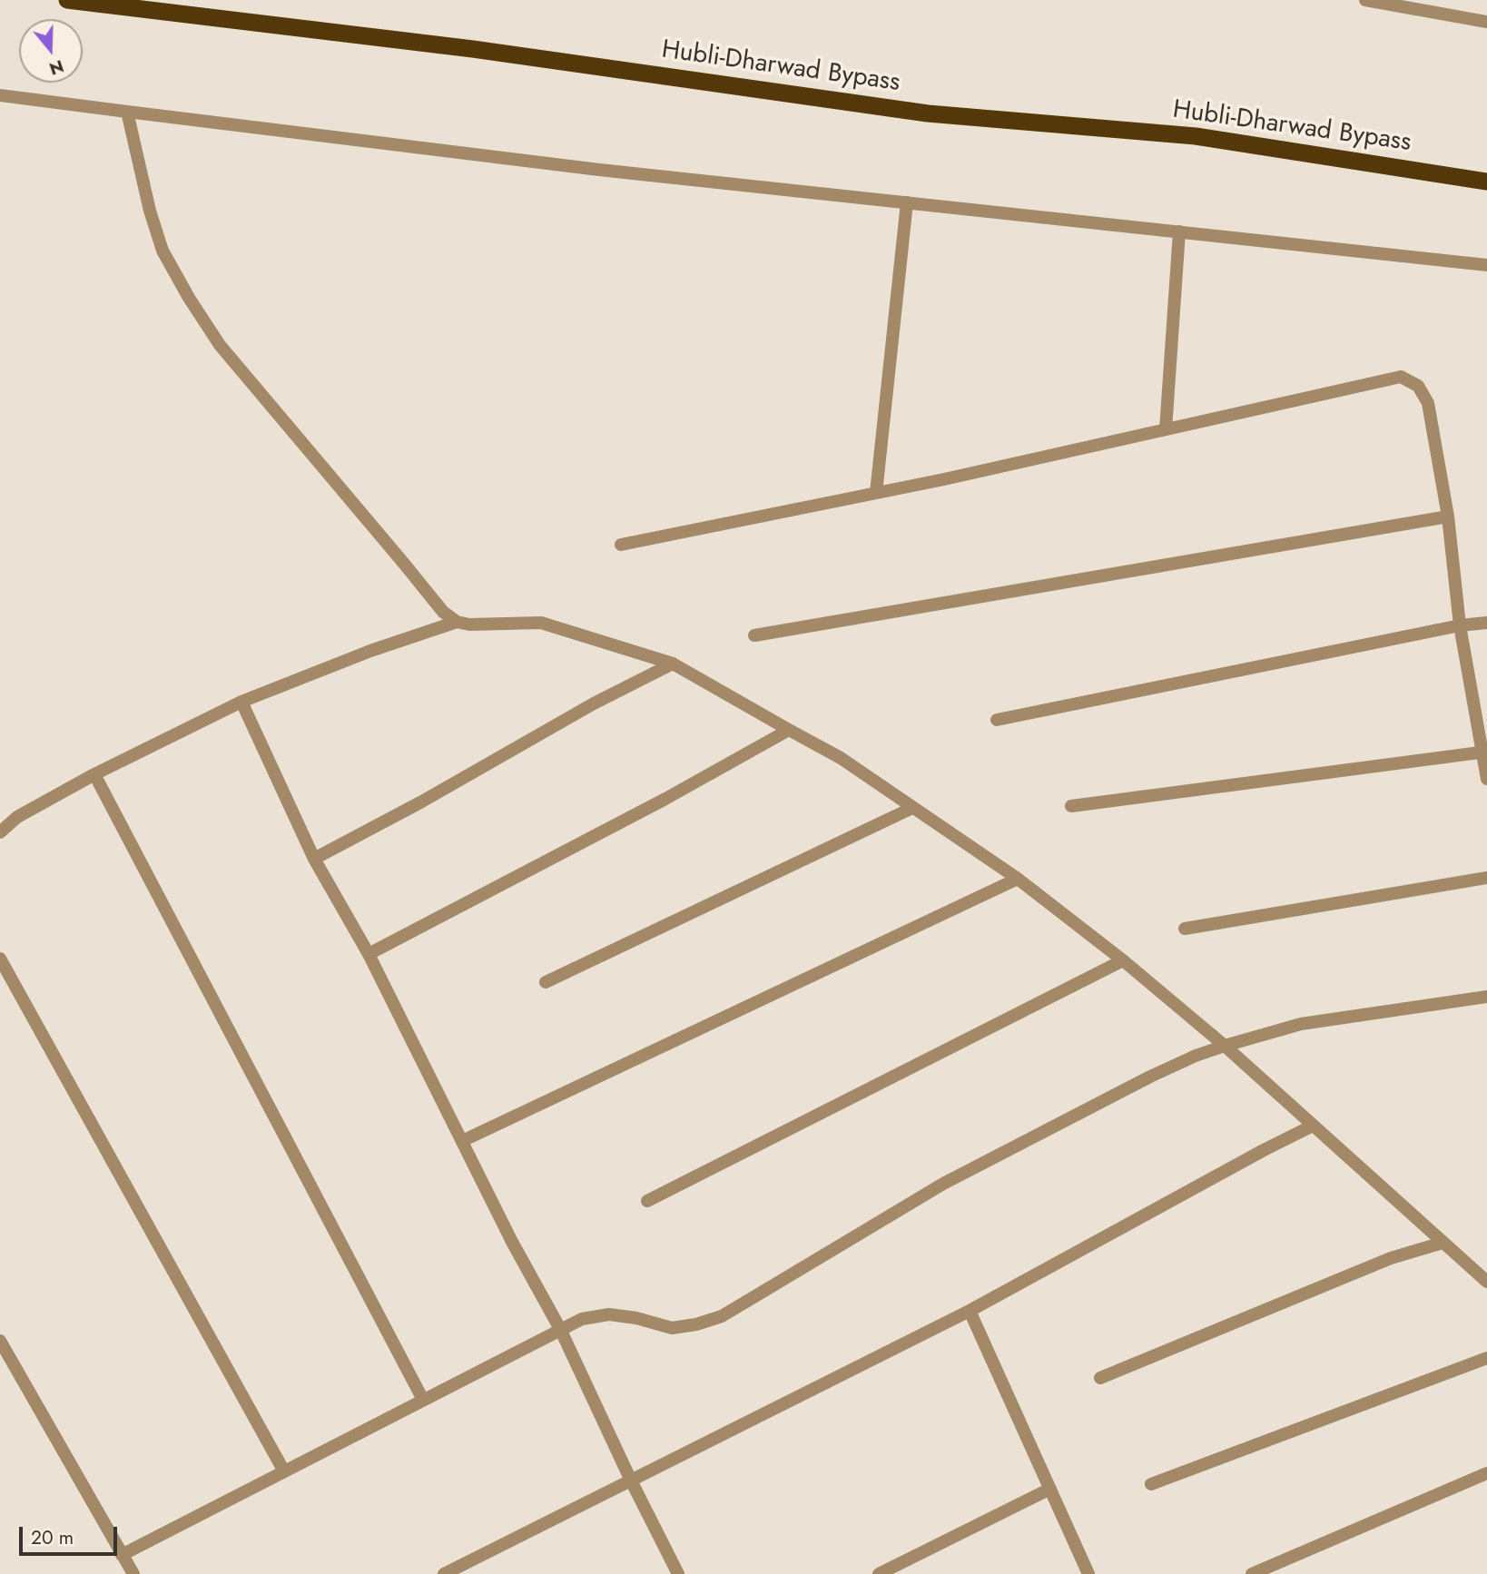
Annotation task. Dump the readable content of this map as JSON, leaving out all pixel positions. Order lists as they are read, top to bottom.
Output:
{
  "streets": {
    "highway": ["Hubli-Dharwad Bypass"]
  },
  "scale_bar": "20 m",
  "north": "bottom"
}
